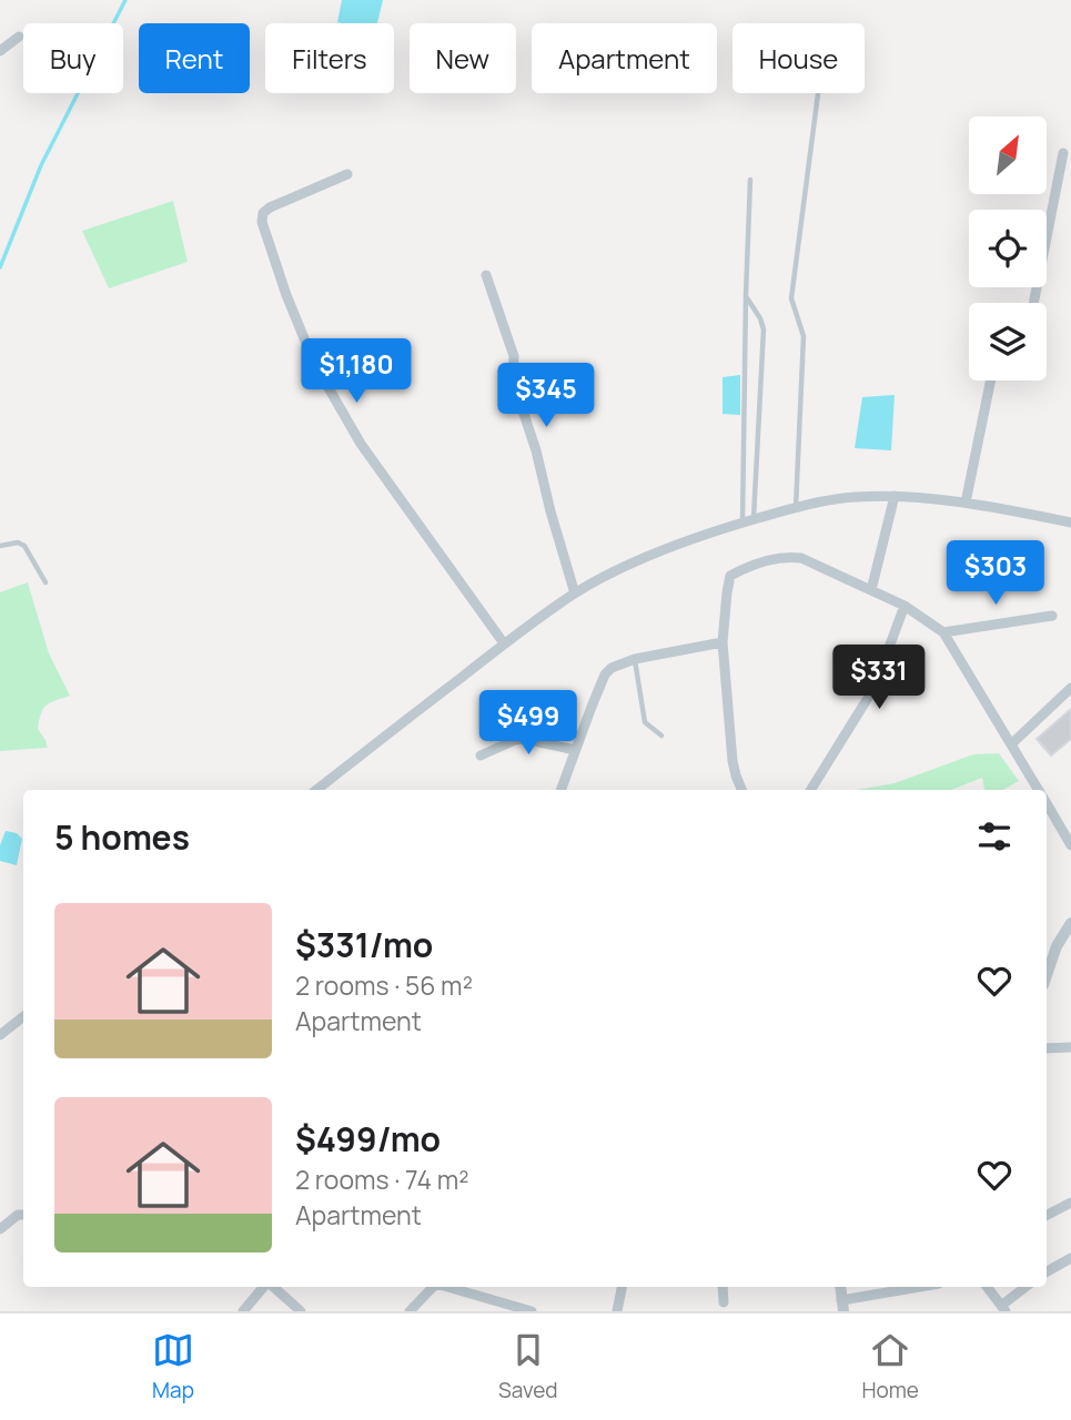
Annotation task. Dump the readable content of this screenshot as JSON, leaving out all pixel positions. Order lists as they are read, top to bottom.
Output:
{
  "north": "top right",
  "page": {
    "chip": [
      "Buy",
      "Rent",
      "Filters",
      "New",
      "Apartment",
      "House"
    ],
    "price": [
      "$1,180",
      "$345",
      "$303",
      "$331",
      "$499"
    ],
    "heading": "5 homes",
    "list": [
      {
        "name": "$331/mo",
        "note": "2 rooms · 56 m² · Apartment"
      },
      {
        "name": "$499/mo",
        "note": "2 rooms · 74 m² · Apartment"
      }
    ],
    "tabs": ["Map", "Saved", "Home"]
  }
}
